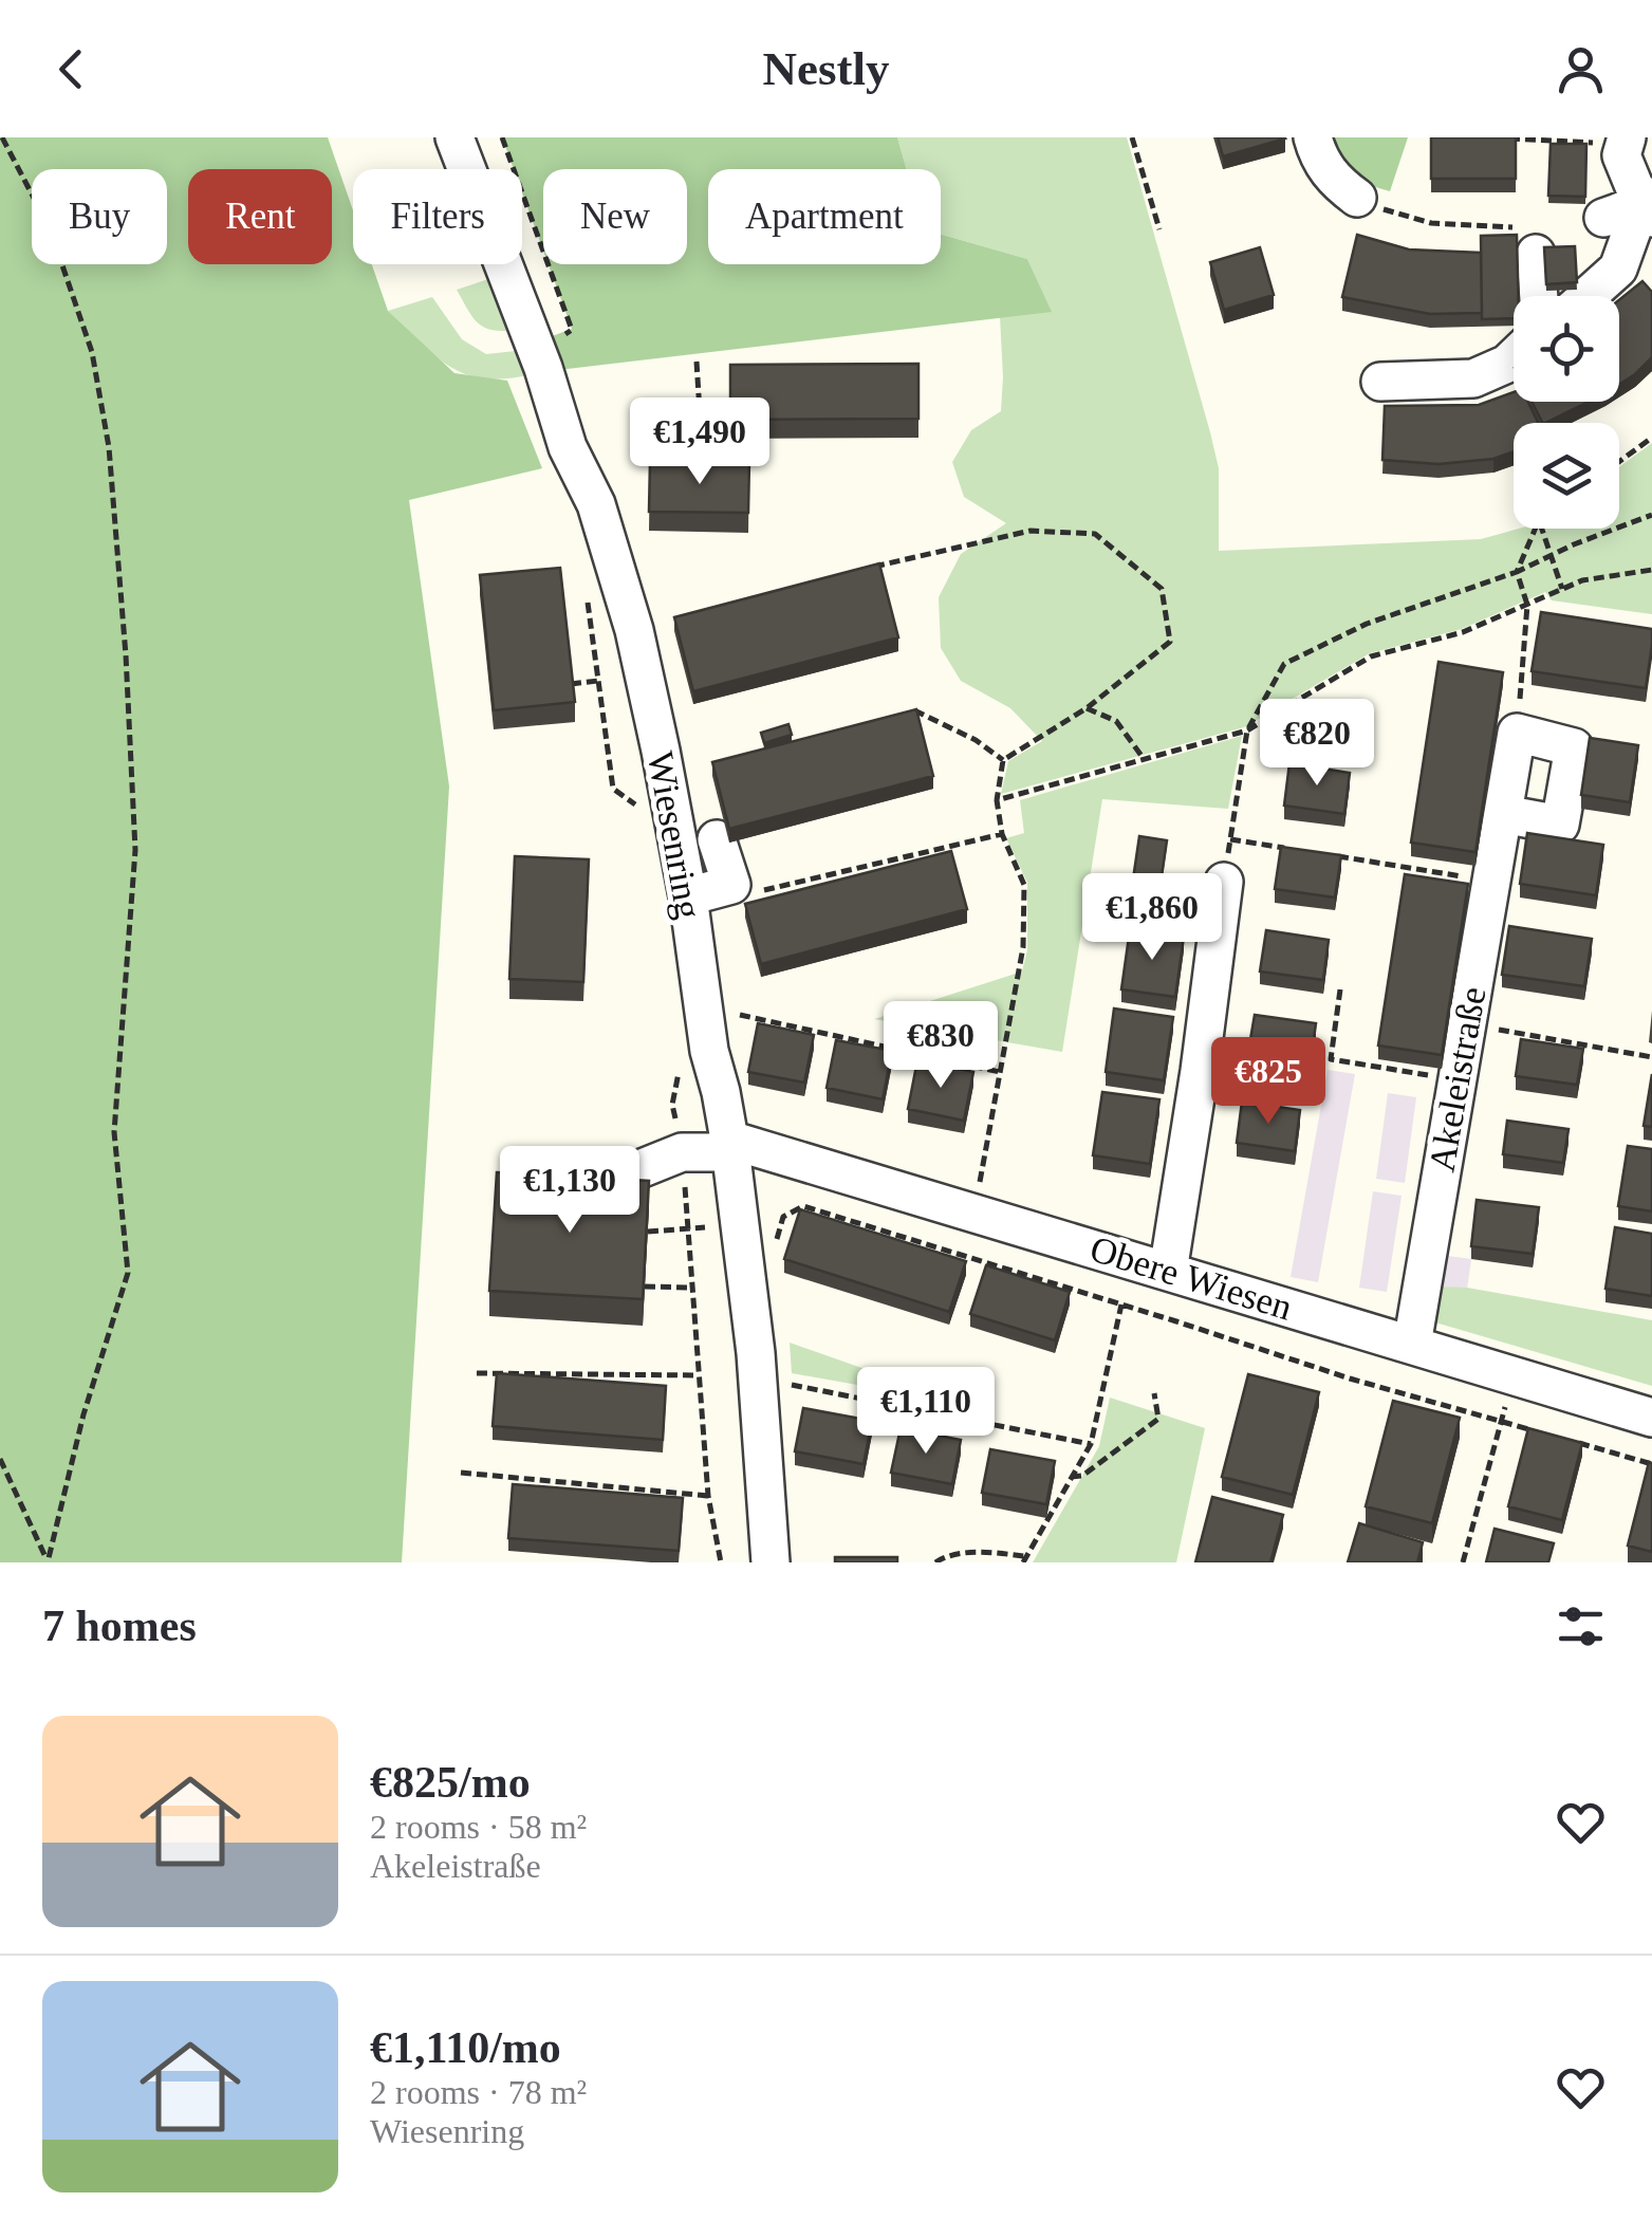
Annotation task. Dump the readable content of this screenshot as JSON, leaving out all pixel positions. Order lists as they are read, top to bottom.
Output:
{
  "streets": {
    "street": ["Wiesenring", "Akeleistraße", "Obere Wiesen"]
  },
  "crossings": [
    ["Wiesenring", "Obere Wiesen"],
    ["Akeleistraße", "Obere Wiesen"]
  ],
  "page": {
    "header": "Nestly",
    "chip": [
      "Buy",
      "Rent",
      "Filters",
      "New",
      "Apartment"
    ],
    "price": [
      "€1,490",
      "€820",
      "€1,860",
      "€830",
      "€825",
      "€1,130",
      "€1,110"
    ],
    "heading": "7 homes",
    "list": [
      {
        "name": "€825/mo",
        "note": "2 rooms · 58 m² · Akeleistraße"
      },
      {
        "name": "€1,110/mo",
        "note": "2 rooms · 78 m² · Wiesenring"
      }
    ]
  }
}
